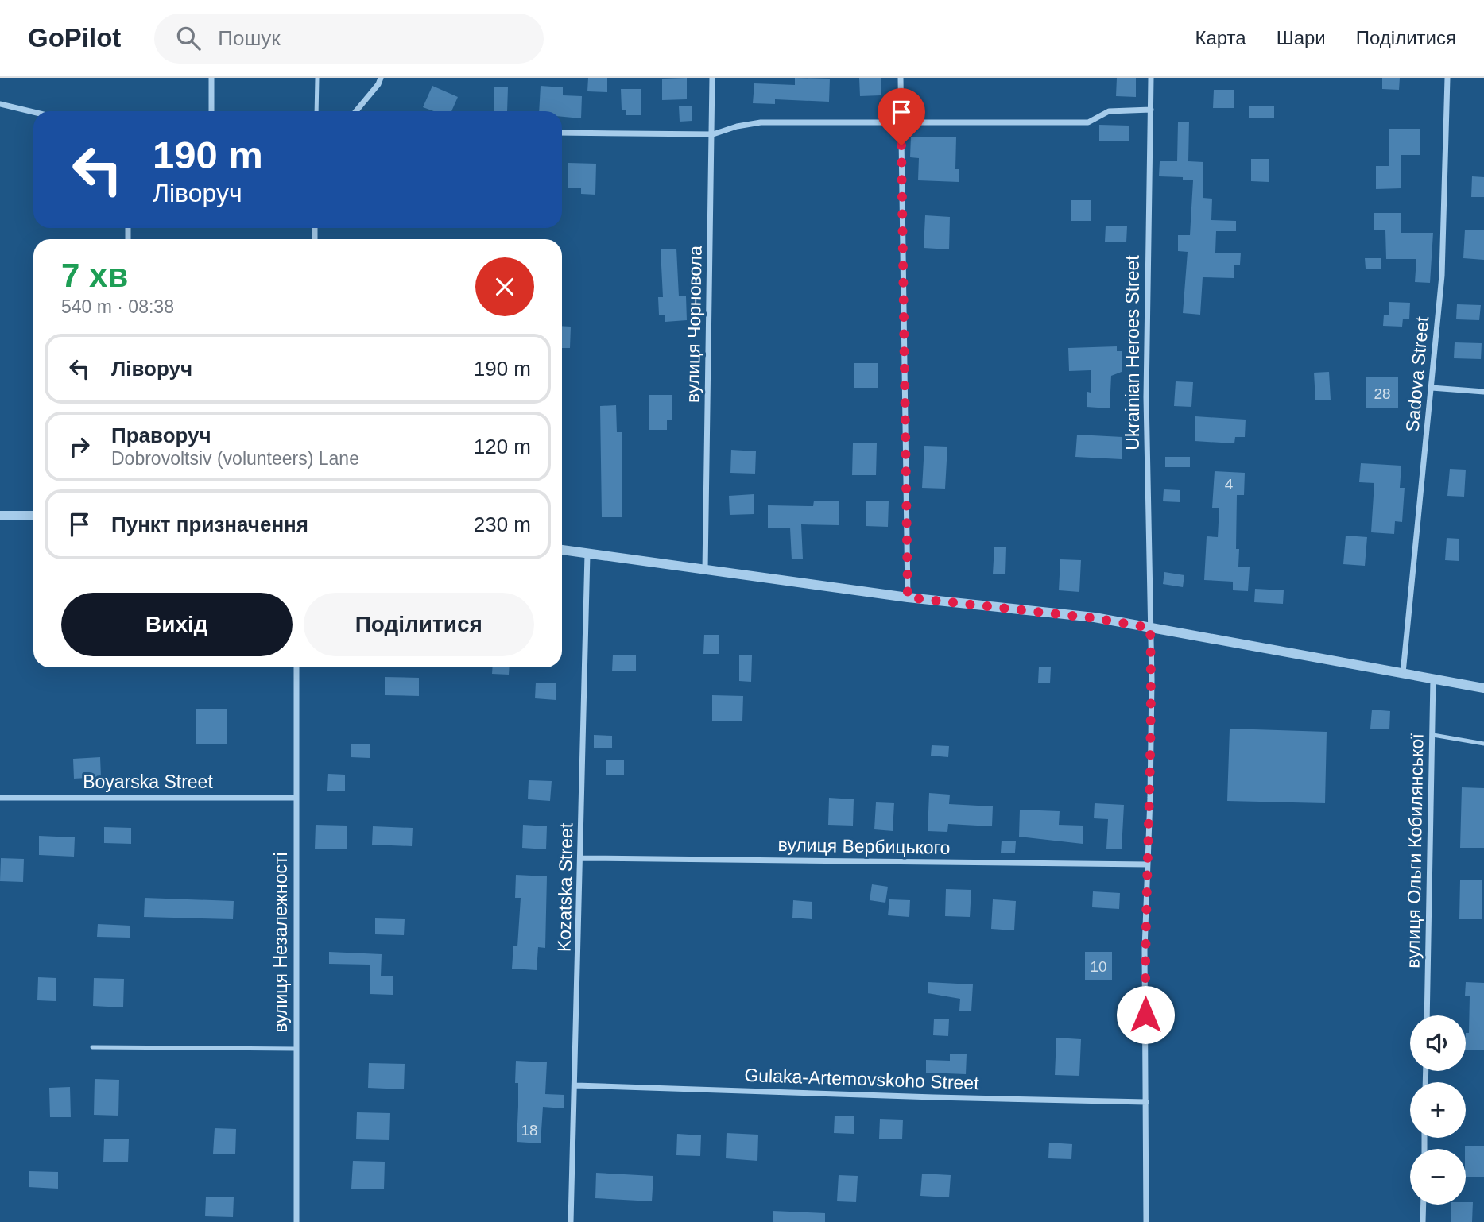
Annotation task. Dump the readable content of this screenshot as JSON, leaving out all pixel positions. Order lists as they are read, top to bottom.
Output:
{
  "streets": {
    "street": [
      "вулиця Чорновола",
      "Ukrainian Heroes Street",
      "Sadova Street",
      "Boyarska Street",
      "вулиця Вербицького",
      "вулиця Ольги Кобилянської",
      "Kozatska Street",
      "вулиця Незалежності",
      "Gulaka-Artemovskoho Street"
    ]
  },
  "crossings": [
    ["Ukrainian Heroes Street", "вулиця Вербицького"],
    ["Ukrainian Heroes Street", "Gulaka-Artemovskoho Street"],
    ["Boyarska Street", "вулиця Незалежності"],
    ["вулиця Вербицького", "Kozatska Street"],
    ["Kozatska Street", "Gulaka-Artemovskoho Street"]
  ],
  "house_numbers": [
    "28",
    "4",
    "10",
    "18"
  ],
  "page": {
    "header": "GoPilot",
    "search": "Пошук",
    "nav": ["Карта", "Шари", "Поділитися"],
    "turn": ["190 m", "Ліворуч"],
    "heading": ["7 хв", "540 m · 08:38"],
    "list": [
      {
        "name": "Ліворуч",
        "value": "190 m"
      },
      {
        "name": "Праворуч",
        "note": "Dobrovoltsiv (volunteers) Lane",
        "value": "120 m"
      },
      {
        "name": "Пункт призначення",
        "value": "230 m"
      }
    ],
    "buttons": ["Вихід", "Поділитися"],
    "map_buttons": ["+", "−"]
  }
}
